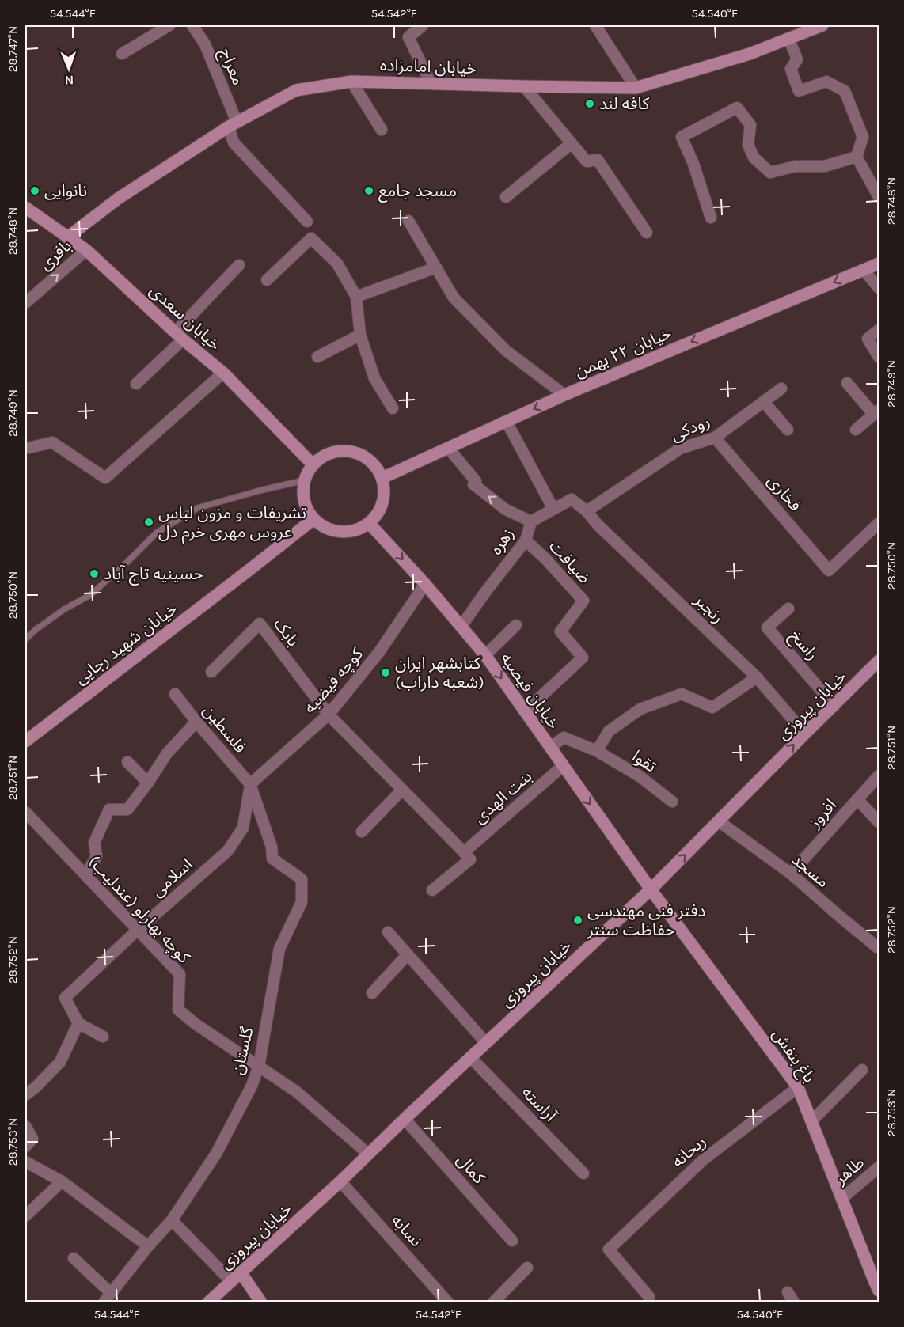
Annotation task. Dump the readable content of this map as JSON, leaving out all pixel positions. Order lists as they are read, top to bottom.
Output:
{
  "streets": {
    "main road": [
      "خیابان امامزاده",
      "خیابان سعدی",
      "خیابان ۲۲ بهمن",
      "خیابان شهید رجایی",
      "خیابان فیضیه",
      "خیابان پیروزی",
      "باغ بنفش"
    ],
    "street": [
      "معراج",
      "باقری",
      "رودکی",
      "فخاری",
      "زهره",
      "ضیافت",
      "رنجبر",
      "بابک",
      "راسخ",
      "کوچه فیضیه",
      "فلسطین",
      "تقوا",
      "بنت الهدی",
      "افروز",
      "مسجد",
      "اسلامی",
      "کوچه بهارلو (عندلیب)",
      "گلستان",
      "آراسته",
      "ریحانه",
      "کمال",
      "طاهر",
      "نسابه"
    ]
  },
  "crossings": [
    ["معراج", "خیابان امامزاده"],
    ["خیابان امامزاده", "خیابان سعدی"],
    ["باقری", "خیابان سعدی"],
    ["خیابان سعدی", "خیابان ۲۲ بهمن"],
    ["خیابان سعدی", "خیابان شهید رجایی"],
    ["خیابان سعدی", "خیابان فیضیه"],
    ["خیابان ۲۲ بهمن", "زهره"],
    ["خیابان ۲۲ بهمن", "خیابان شهید رجایی"],
    ["خیابان ۲۲ بهمن", "خیابان فیضیه"],
    ["رودکی", "فخاری"],
    ["رودکی", "رنجبر"],
    ["زهره", "ضیافت"],
    ["زهره", "خیابان فیضیه"],
    ["ضیافت", "خیابان فیضیه"],
    ["رنجبر", "خیابان پیروزی"],
    ["بابک", "کوچه فیضیه"],
    ["خیابان شهید رجایی", "خیابان فیضیه"],
    ["راسخ", "خیابان پیروزی"],
    ["کوچه فیضیه", "خیابان فیضیه"],
    ["کوچه فیضیه", "فلسطین"],
    ["کوچه فیضیه", "اسلامی"],
    ["کوچه فیضیه", "گلستان"],
    ["خیابان فیضیه", "خیابان پیروزی"],
    ["خیابان فیضیه", "تقوا"],
    ["خیابان فیضیه", "بنت الهدی"],
    ["خیابان فیضیه", "باغ بنفش"],
    ["خیابان پیروزی", "مسجد"],
    ["خیابان پیروزی", "کوچه بهارلو (عندلیب)"],
    ["خیابان پیروزی", "باغ بنفش"],
    ["خیابان پیروزی", "آراسته"],
    ["خیابان پیروزی", "کمال"],
    ["خیابان پیروزی", "نسابه"],
    ["فلسطین", "اسلامی"],
    ["فلسطین", "گلستان"],
    ["افروز", "مسجد"],
    ["اسلامی", "کوچه بهارلو (عندلیب)"],
    ["اسلامی", "گلستان"],
    ["کوچه بهارلو (عندلیب)", "گلستان"],
    ["باغ بنفش", "ریحانه"],
    ["باغ بنفش", "طاهر"]
  ],
  "one_way": ["باقری", "خیابان ۲۲ بهمن", "خیابان فیضیه"],
  "places": [
    "كافه لند",
    "نانوایی",
    "مسجد جامع",
    "تشریفات و مزون لباس عروس مهری خرم دل",
    "حسینیه تاج آباد",
    "کتابشهر ایران (شعبه داراب)",
    "دفتر فنی مهندسی حفاظت سنتر"
  ],
  "north": "bottom",
  "coordinates": [
    "54.544°E",
    "54.542°E",
    "54.540°E",
    "28.747°N",
    "28.748°N",
    "28.749°N",
    "28.750°N",
    "28.751°N",
    "28.752°N",
    "28.753°N"
  ]
}
